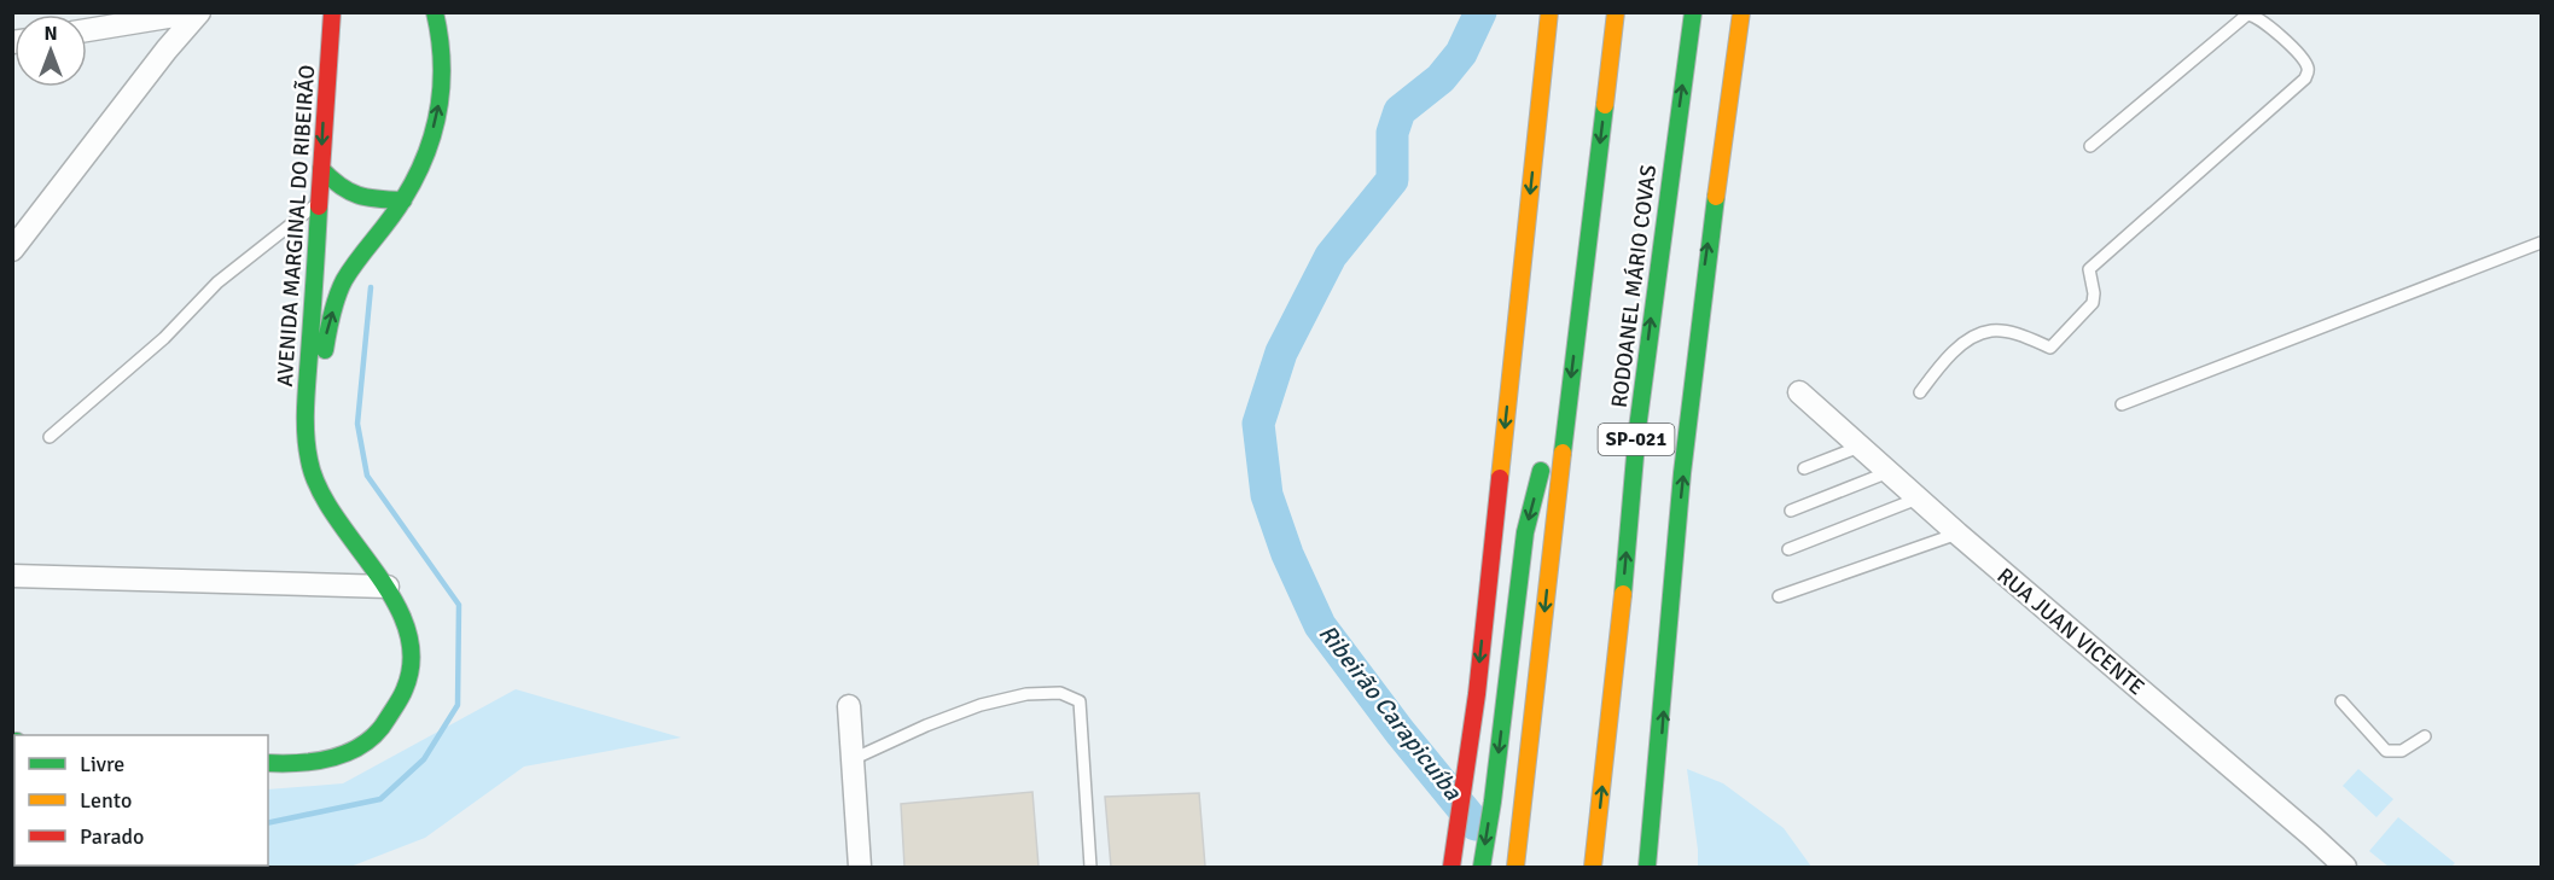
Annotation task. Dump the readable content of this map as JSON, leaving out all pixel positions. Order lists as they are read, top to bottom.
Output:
{
  "streets": {
    "main road": ["AVENIDA MARGINAL DO RIBEIRÃO", "RODOANEL MÁRIO COVAS", "SP-021"],
    "street": ["RUA JUAN VICENTE"]
  },
  "water": ["Ribeirão Carapicuíba"],
  "legend": ["Livre", "Lento", "Parado"],
  "north": "top"
}
